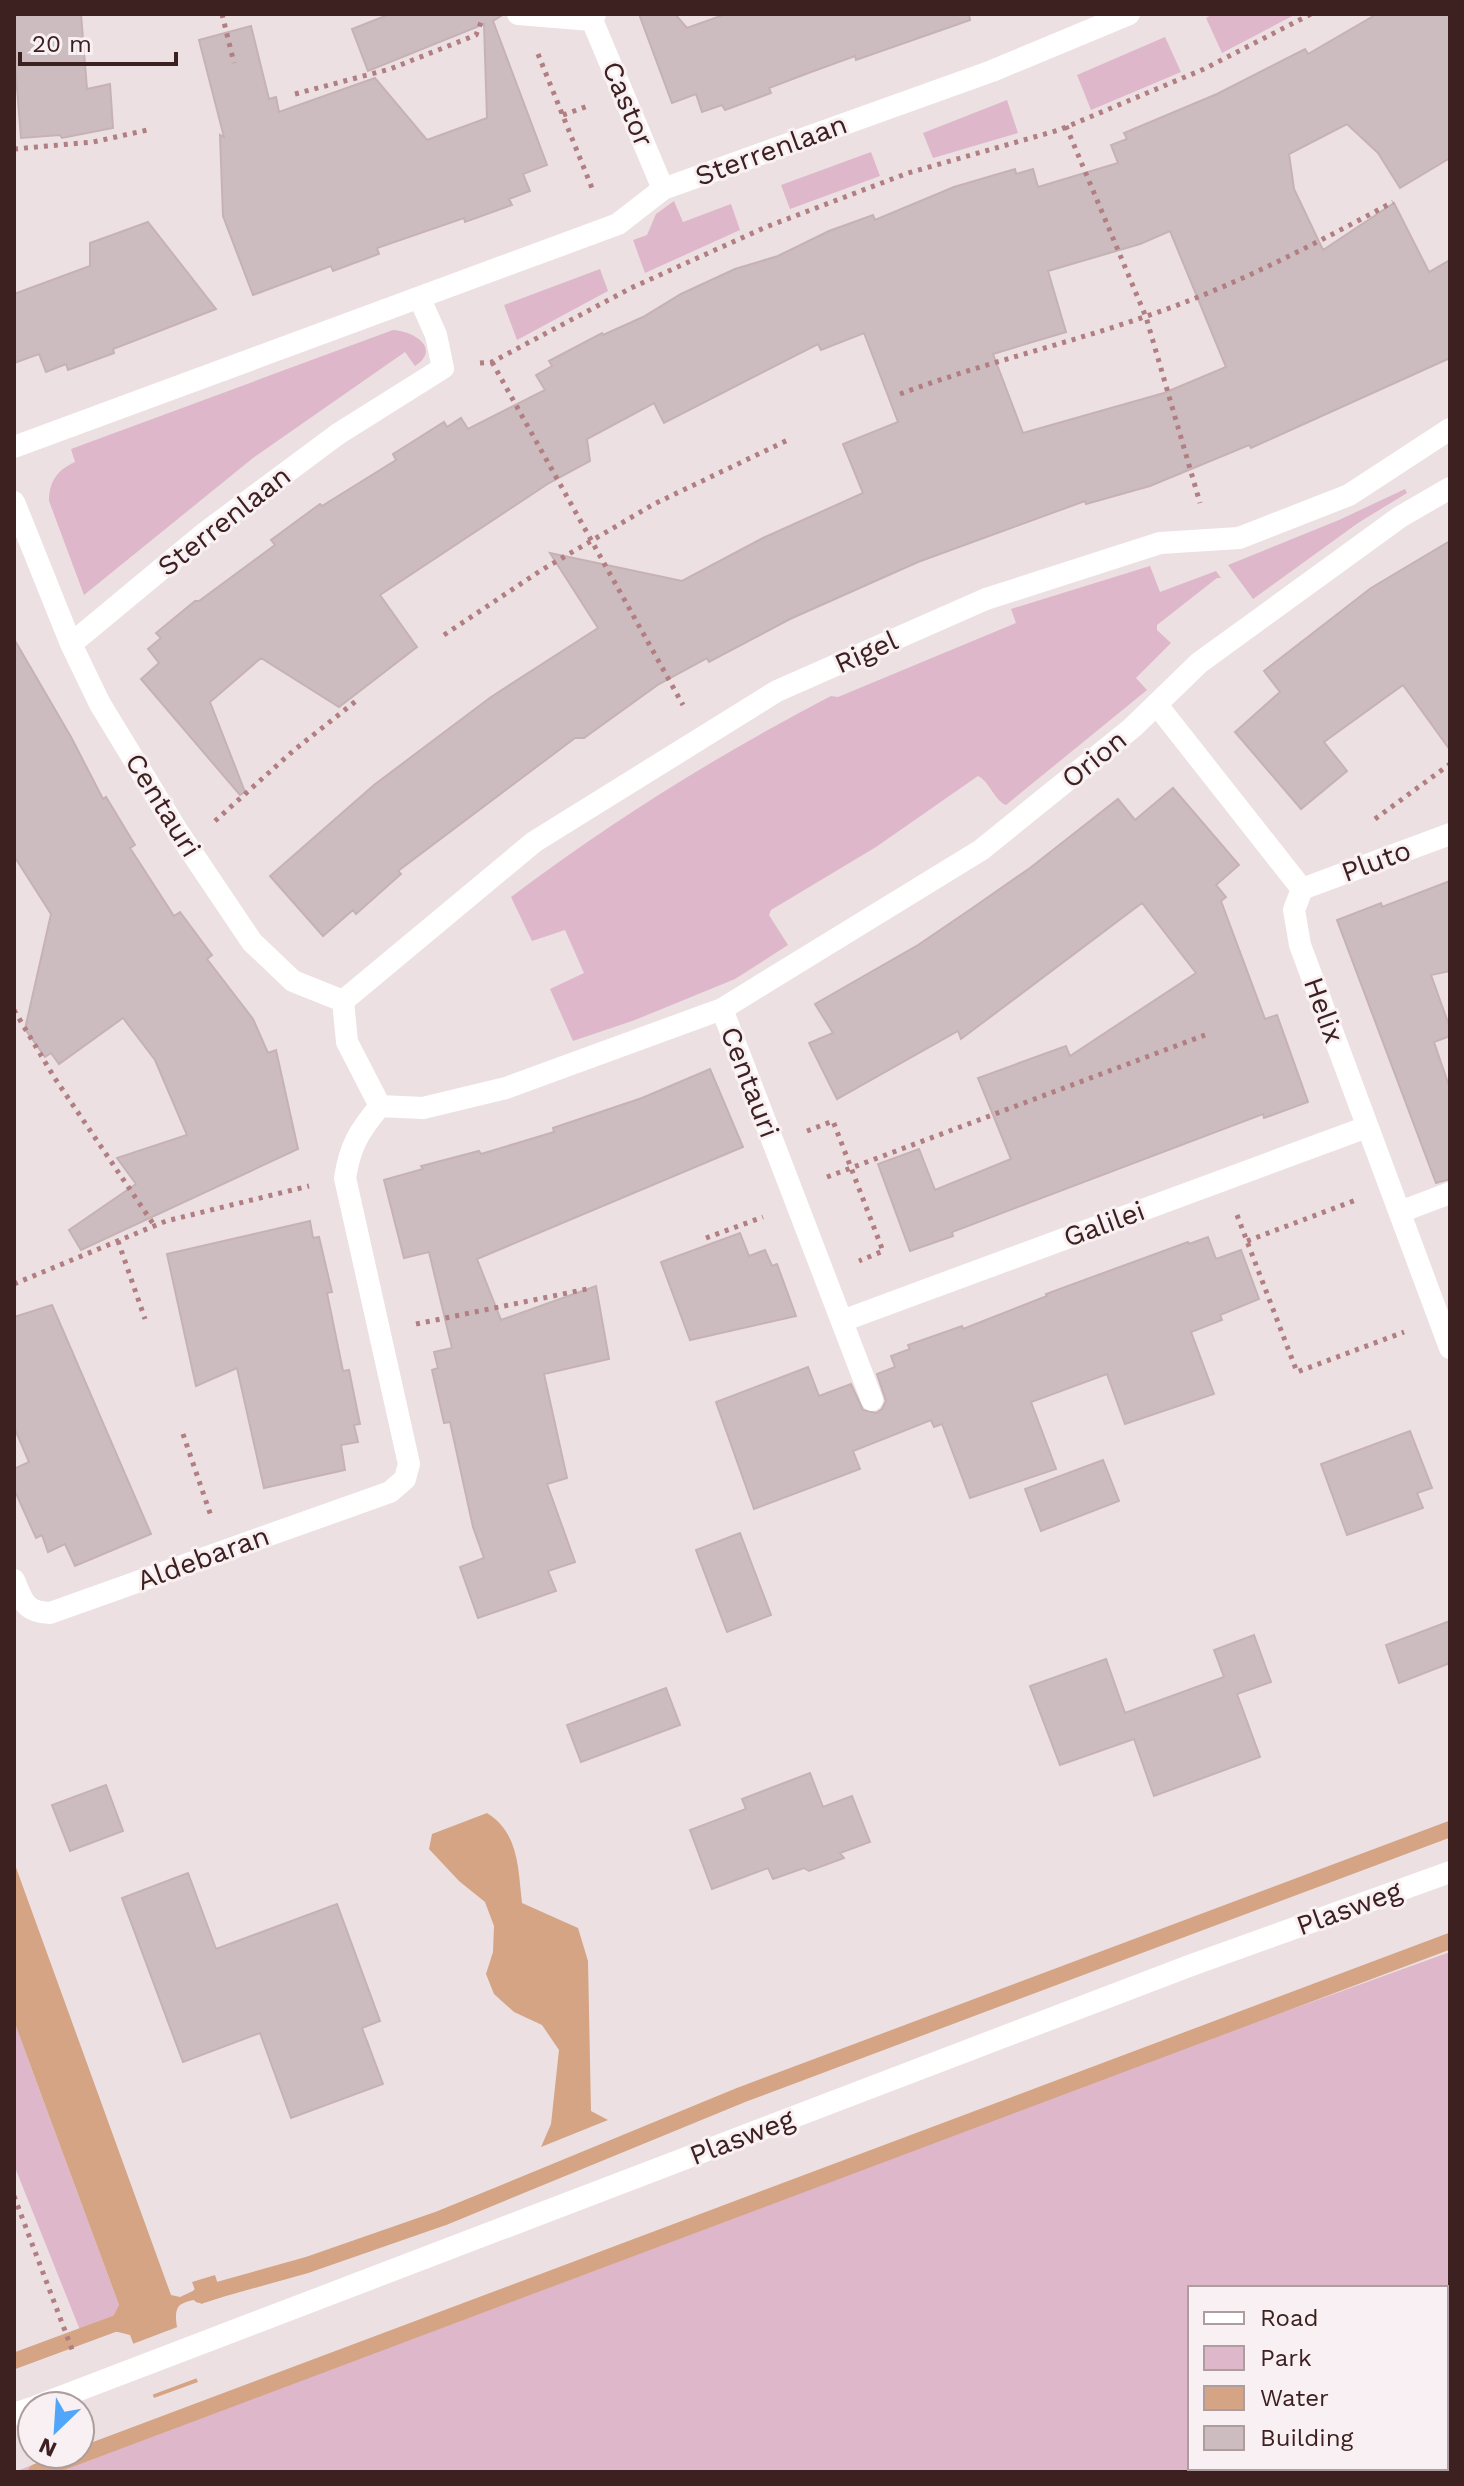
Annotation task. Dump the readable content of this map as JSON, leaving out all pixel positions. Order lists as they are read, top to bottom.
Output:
{
  "streets": {
    "street": [
      "Castor",
      "Sterrenlaan",
      "Rigel",
      "Orion",
      "Centauri",
      "Pluto",
      "Helix",
      "Galilei",
      "Aldebaran",
      "Plasweg"
    ]
  },
  "crossings": [
    ["Castor", "Sterrenlaan"],
    ["Sterrenlaan", "Centauri"],
    ["Rigel", "Centauri"],
    ["Orion", "Centauri"],
    ["Centauri", "Galilei"],
    ["Pluto", "Helix"],
    ["Helix", "Galilei"]
  ],
  "legend": [
    "Road",
    "Park",
    "Water",
    "Building"
  ],
  "scale_bar": "20 m",
  "north": "bottom left"
}
